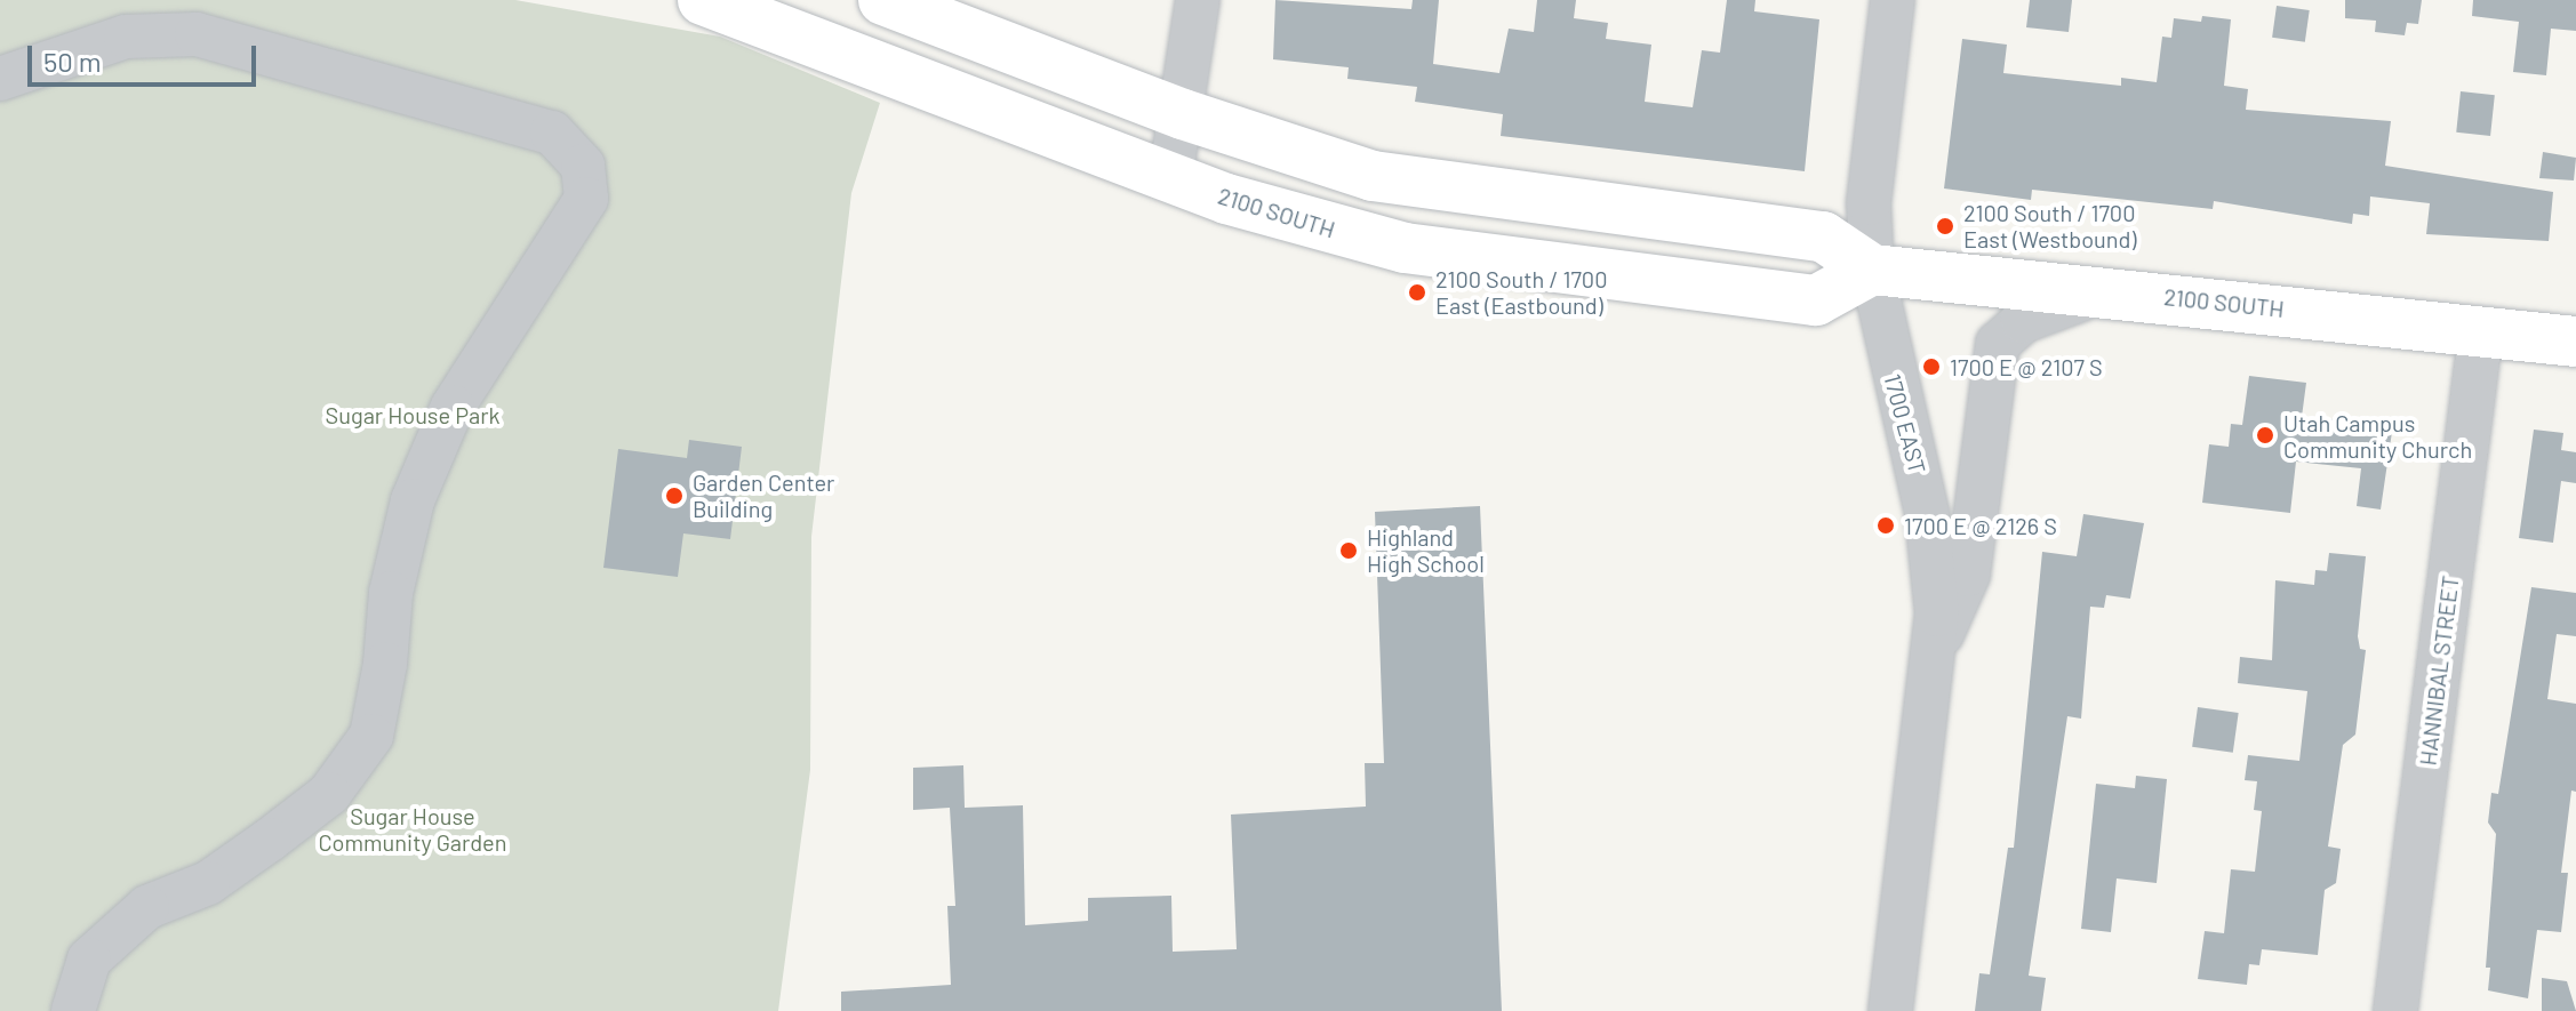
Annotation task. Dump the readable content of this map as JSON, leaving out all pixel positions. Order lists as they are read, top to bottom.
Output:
{
  "streets": {
    "main road": ["2100 SOUTH"],
    "street": ["1700 EAST", "HANNIBAL STREET"]
  },
  "crossings": [
    ["2100 SOUTH", "1700 EAST"],
    ["2100 SOUTH", "HANNIBAL STREET"]
  ],
  "parks": ["Sugar House Park", "Sugar House Community Garden"],
  "places": [
    "2100 South / 1700 East (Westbound)",
    "2100 South / 1700 East (Eastbound)",
    "1700 E @ 2107 S",
    "Utah Campus Community Church",
    "Garden Center Building",
    "1700 E @ 2126 S",
    "Highland High School"
  ],
  "scale_bar": "50 m"
}
